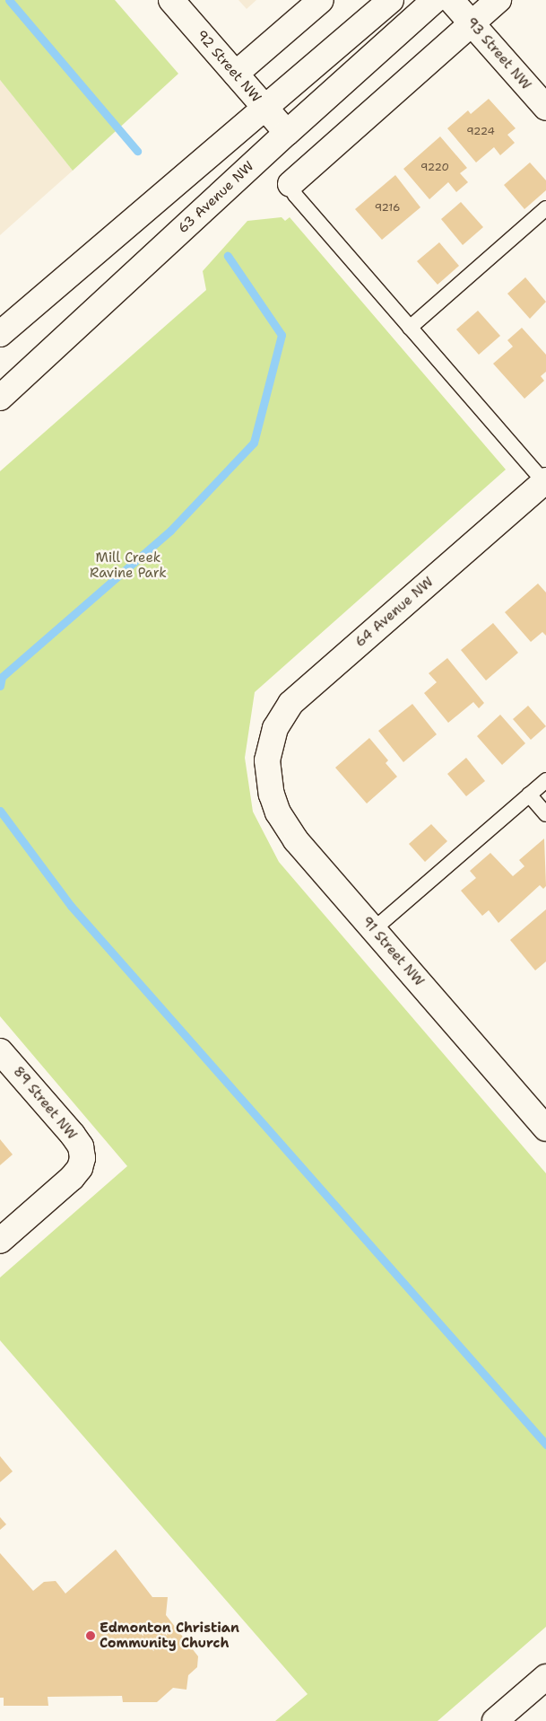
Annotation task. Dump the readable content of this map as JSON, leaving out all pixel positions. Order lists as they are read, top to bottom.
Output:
{
  "streets": {
    "street": [
      "93 Street NW",
      "92 Street NW",
      "63 Avenue NW",
      "64 Avenue NW",
      "91 Street NW",
      "89 Street NW"
    ]
  },
  "crossings": [
    ["92 Street NW", "63 Avenue NW"],
    ["64 Avenue NW", "91 Street NW"]
  ],
  "parks": ["Mill Creek Ravine Park"],
  "places": ["Edmonton Christian Community Church"],
  "house_numbers": ["9224", "9220", "9216"]
}
